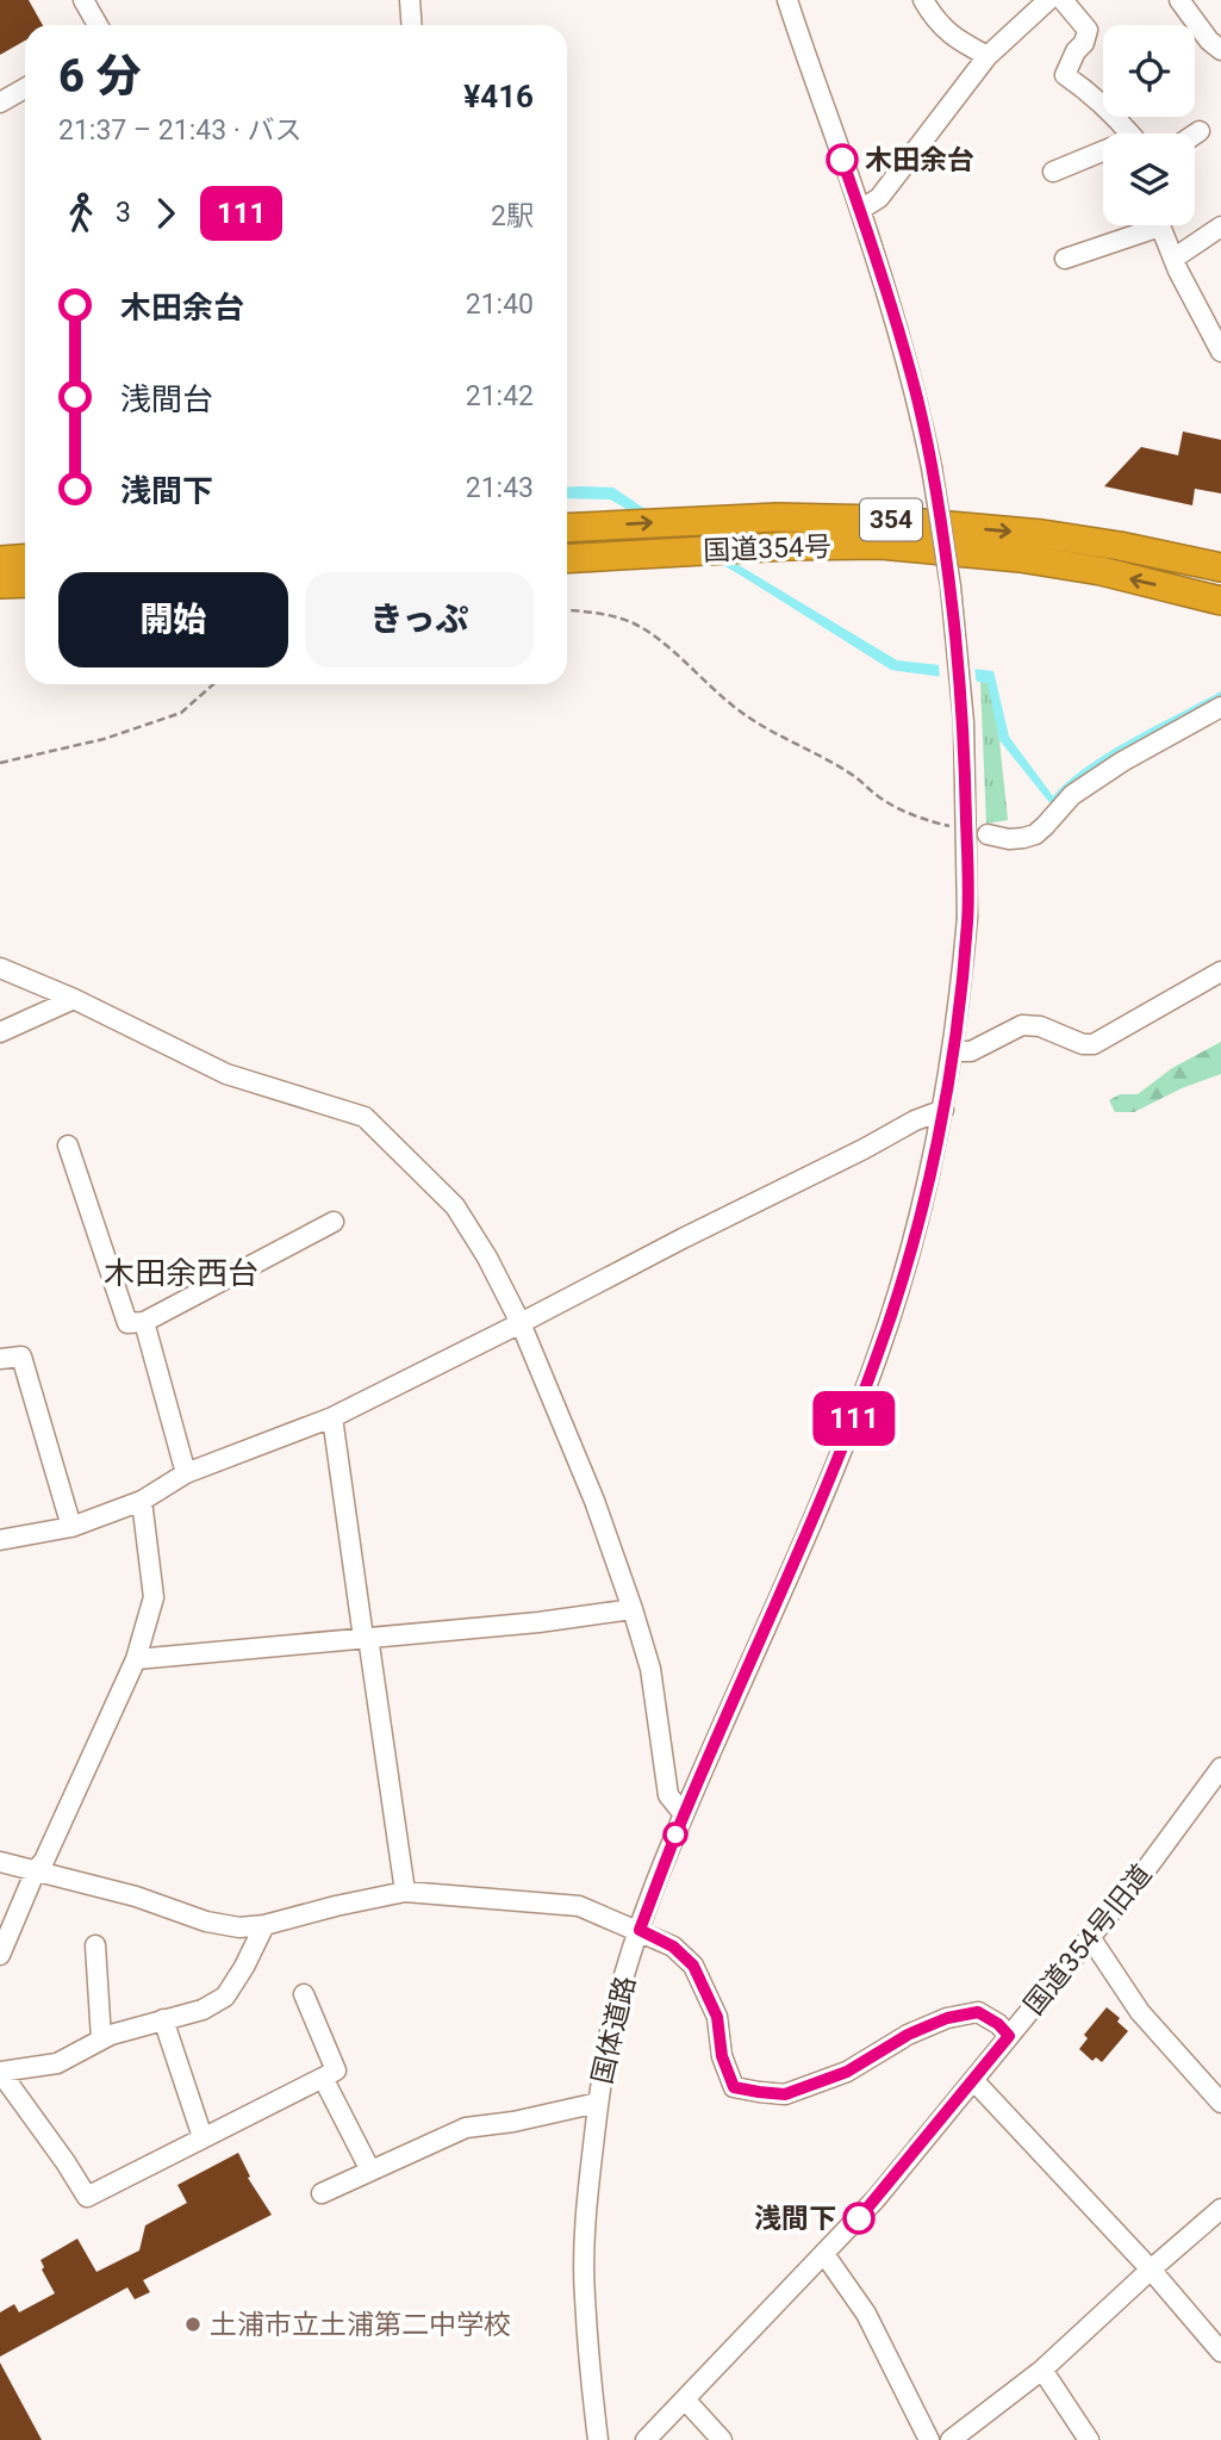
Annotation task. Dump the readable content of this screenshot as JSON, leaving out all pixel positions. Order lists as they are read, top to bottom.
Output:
{
  "streets": {
    "highway": ["354", "国道354号"],
    "street": ["国道354号旧道", "国体道路"]
  },
  "districts": ["木田余西台"],
  "places": ["木田余台", "浅間下", "土浦市立土浦第二中学校"],
  "lines": ["bus line 111"],
  "page": {
    "on_map": "111",
    "heading": ["6 分", "21:37 – 21:43 · バス", "¥416"],
    "legs": ["3", "111", "2駅"],
    "list": [
      {
        "name": "木田余台",
        "value": "21:40"
      },
      {
        "name": "浅間台",
        "value": "21:42"
      },
      {
        "name": "浅間下",
        "value": "21:43"
      }
    ],
    "buttons": ["開始", "きっぷ"]
  }
}
